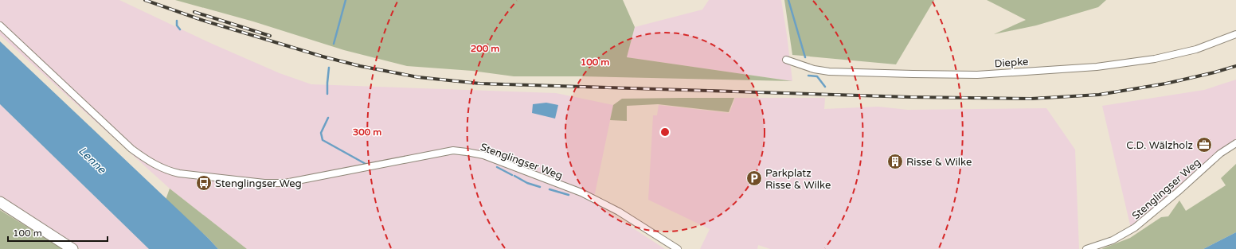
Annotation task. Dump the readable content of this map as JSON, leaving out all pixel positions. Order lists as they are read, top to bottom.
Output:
{
  "streets": {
    "street": ["Diepke", "Stenglingser Weg"]
  },
  "water": ["Lenne"],
  "places": {
    "office": ["C.D. Wälzholz"],
    "building": ["Risse & Wilke"],
    "parking": ["Parkplatz Risse & Wilke"],
    "bus stop": ["Stenglingser Weg"]
  },
  "scale_bar": "100 m",
  "rings": ["200 m", "100 m", "300 m"]
}
